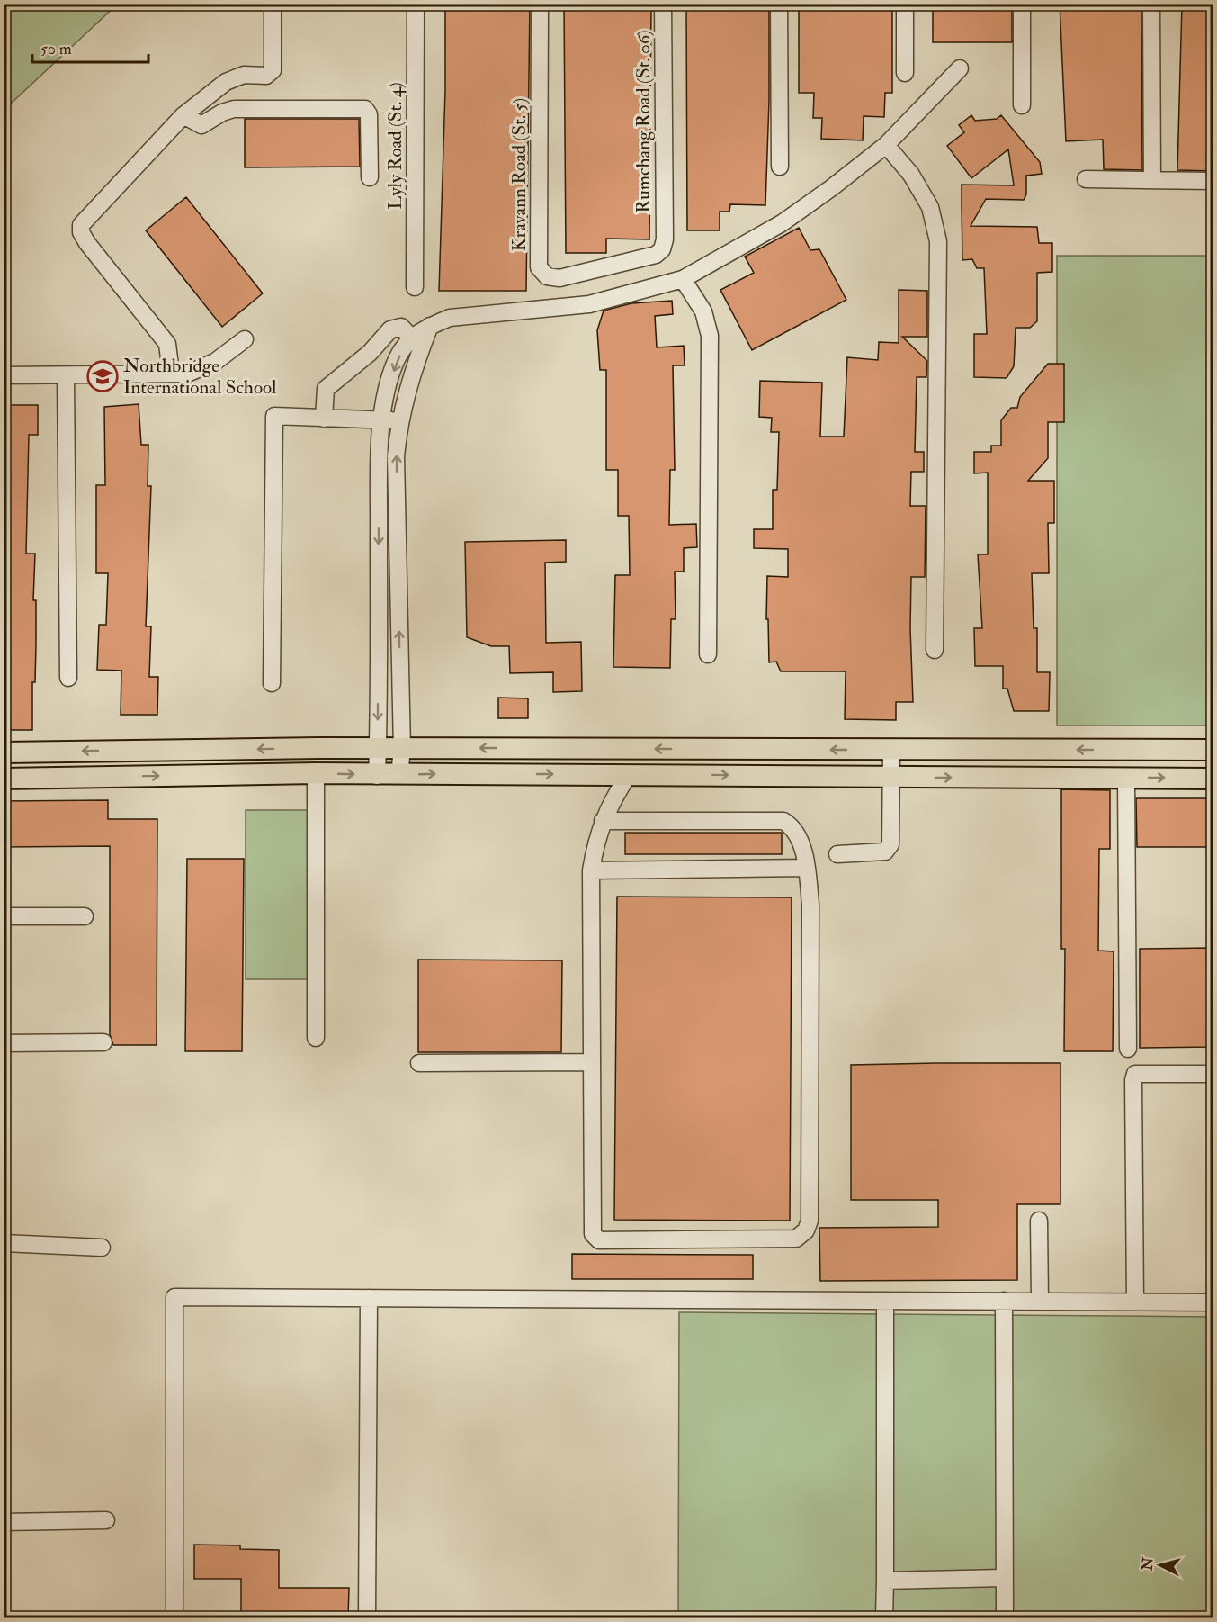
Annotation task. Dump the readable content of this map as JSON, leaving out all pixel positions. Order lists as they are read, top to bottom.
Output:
{
  "streets": {
    "street": ["Rumchang Road (St. 06)", "Lyly Road (St. 4)", "Kravann Road (St. 5)"]
  },
  "crossings": [
    ["Rumchang Road (St. 06)", "Kravann Road (St. 5)"]
  ],
  "places": {
    "school or university": ["Northbridge International School"]
  },
  "scale_bar": "50 m",
  "north": "left"
}
